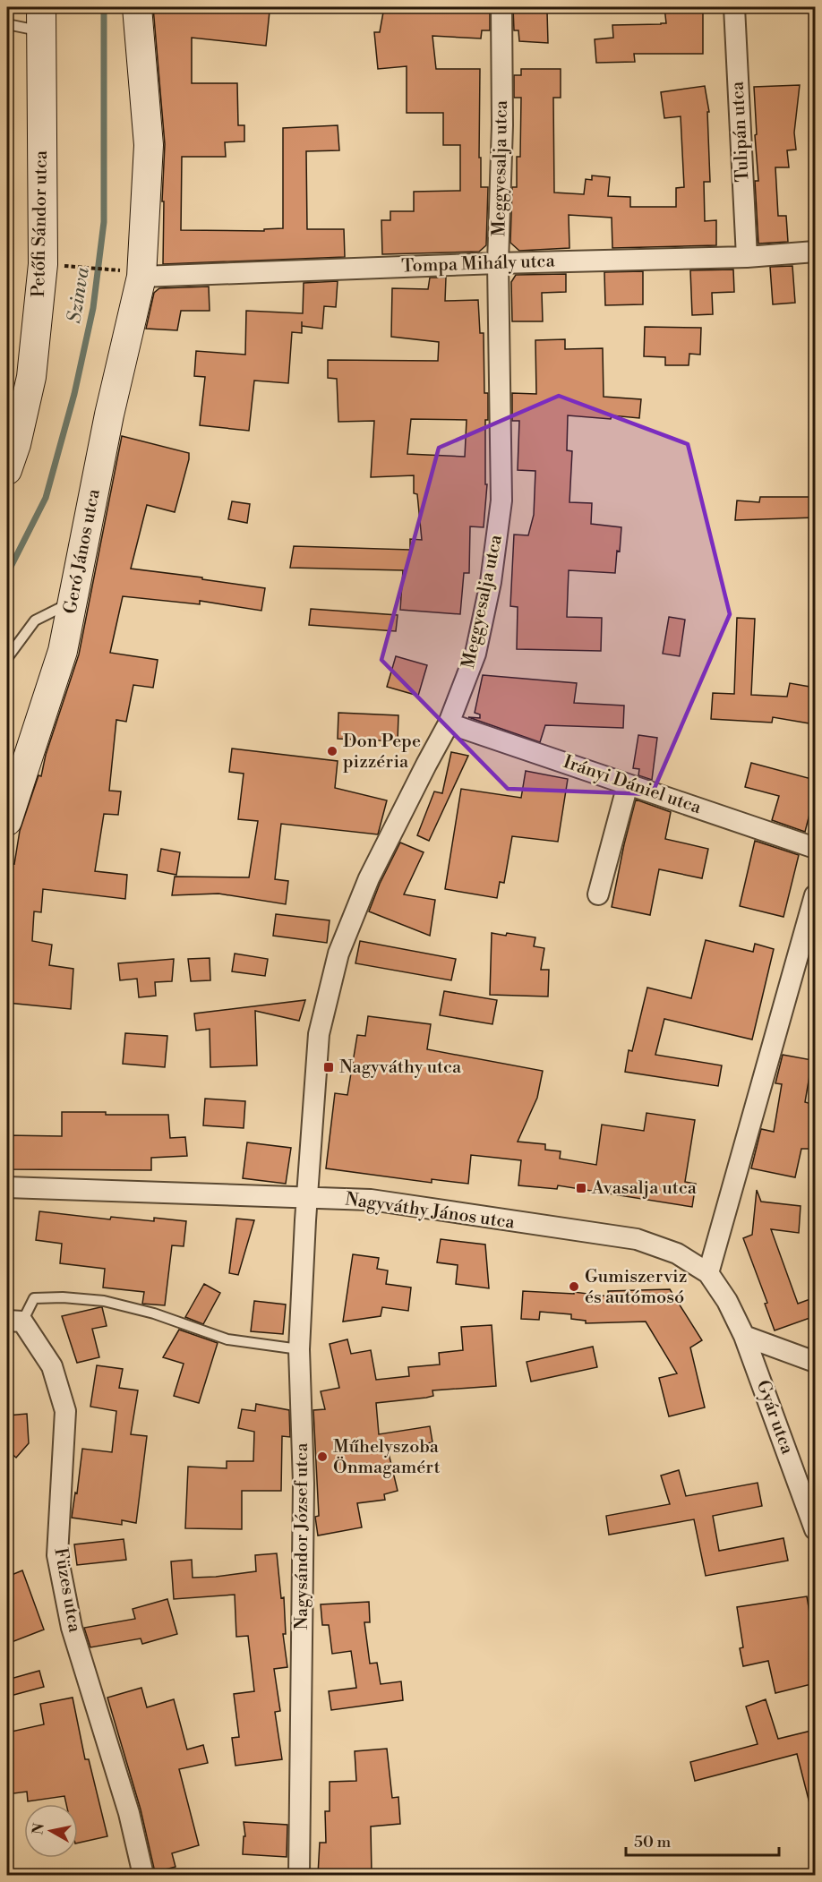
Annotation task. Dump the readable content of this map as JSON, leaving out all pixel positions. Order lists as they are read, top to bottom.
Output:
{
  "streets": {
    "street": [
      "Tulipán utca",
      "Meggyesalja utca",
      "Petőfi Sándor utca",
      "Tompa Mihály utca",
      "Geró János utca",
      "Irányi Dániel utca",
      "Nagyváthy János utca",
      "Gyár utca",
      "Nagysándor József utca",
      "Füzes utca"
    ]
  },
  "crossings": [
    ["Tulipán utca", "Tompa Mihály utca"],
    ["Meggyesalja utca", "Tompa Mihály utca"],
    ["Meggyesalja utca", "Irányi Dániel utca"],
    ["Meggyesalja utca", "Nagyváthy János utca"],
    ["Meggyesalja utca", "Nagysándor József utca"],
    ["Tompa Mihály utca", "Geró János utca"],
    ["Nagyváthy János utca", "Gyár utca"],
    ["Nagyváthy János utca", "Nagysándor József utca"]
  ],
  "water": ["Szinva"],
  "places": {
    "other": ["Don Pepe pizzéria", "Gumiszerviz és autómosó", "Műhelyszoba Önmagamért"],
    "transit": ["Nagyváthy utca", "Avasalja utca"]
  },
  "scale_bar": "50 m",
  "north": "left"
}
